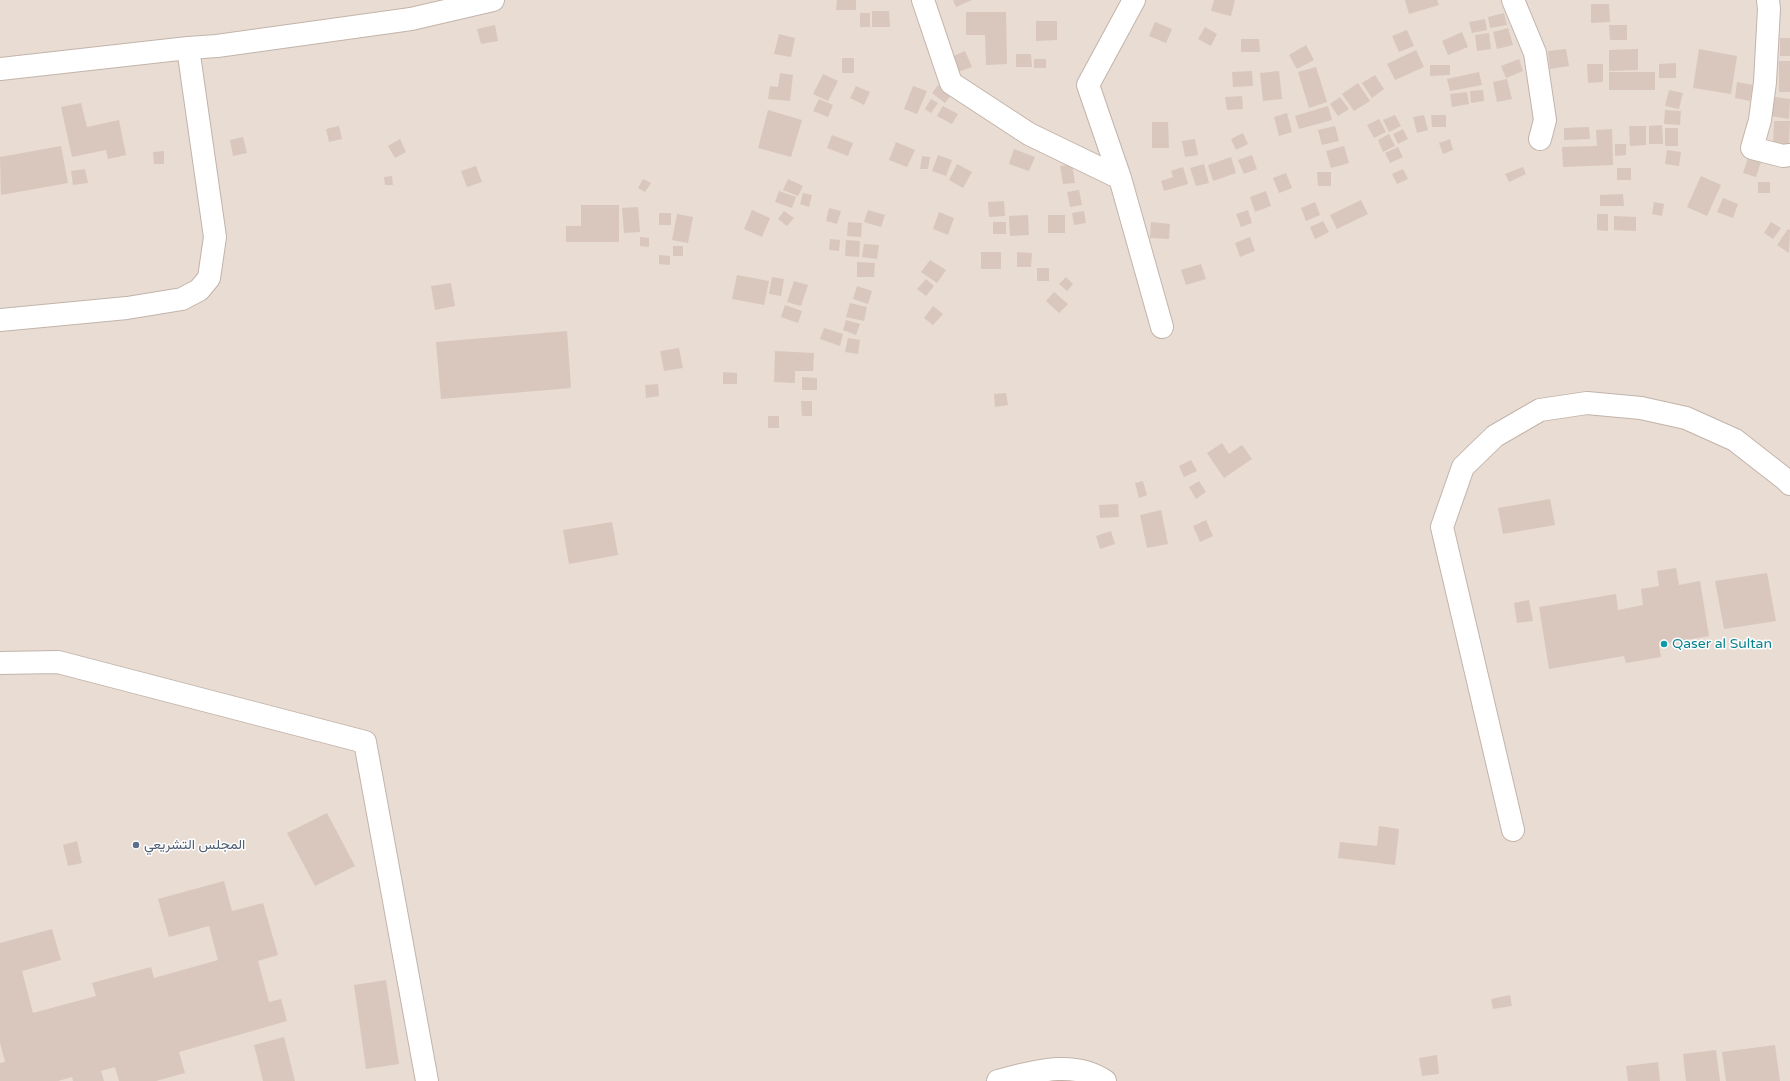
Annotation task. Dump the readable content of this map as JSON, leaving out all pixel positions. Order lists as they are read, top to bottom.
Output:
{
  "places": ["Qaser al Sultan", "المجلس التشريعي"]
}
